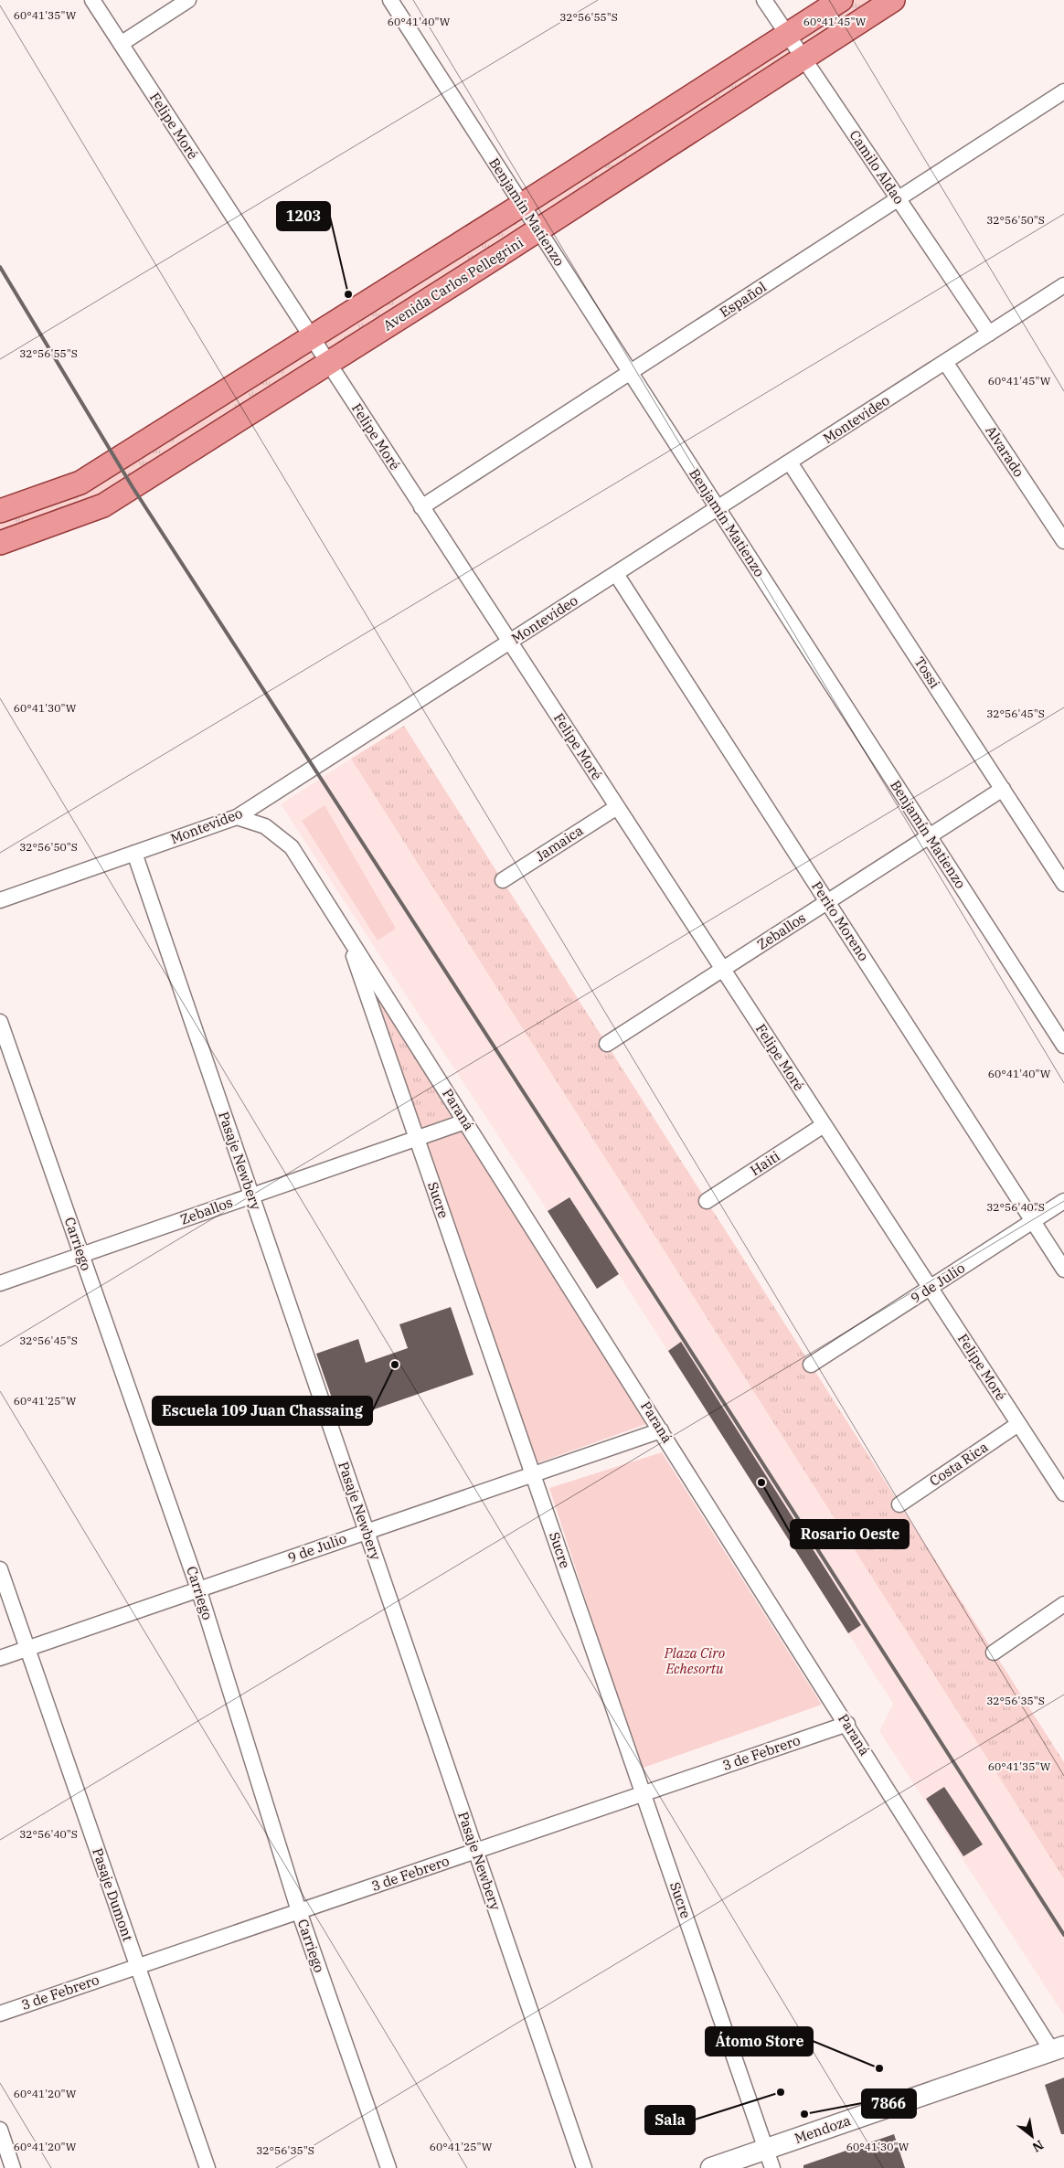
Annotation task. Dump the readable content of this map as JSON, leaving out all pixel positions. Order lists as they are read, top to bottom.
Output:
{
  "streets": {
    "main road": ["Avenida Carlos Pellegrini", "Mendoza"],
    "street": [
      "Felipe Moré",
      "Camilo Aldao",
      "Benjamín Matienzo",
      "Español",
      "Montevideo",
      "Alvarado",
      "Tossi",
      "Jamaica",
      "Perito Moreno",
      "Zeballos",
      "Paraná",
      "Pasaje Newbery",
      "Haiti",
      "Sucre",
      "Carriego",
      "9 de Julio",
      "Costa Rica",
      "3 de Febrero",
      "Pasaje Dumont"
    ]
  },
  "crossings": [
    ["Felipe Moré", "Avenida Carlos Pellegrini"],
    ["Felipe Moré", "Español"],
    ["Felipe Moré", "Montevideo"],
    ["Felipe Moré", "Jamaica"],
    ["Felipe Moré", "Zeballos"],
    ["Felipe Moré", "Haiti"],
    ["Felipe Moré", "9 de Julio"],
    ["Felipe Moré", "Costa Rica"],
    ["Camilo Aldao", "Avenida Carlos Pellegrini"],
    ["Camilo Aldao", "Español"],
    ["Camilo Aldao", "Montevideo"],
    ["Benjamín Matienzo", "Avenida Carlos Pellegrini"],
    ["Benjamín Matienzo", "Español"],
    ["Benjamín Matienzo", "Montevideo"],
    ["Benjamín Matienzo", "Zeballos"],
    ["Montevideo", "Alvarado"],
    ["Montevideo", "Tossi"],
    ["Montevideo", "Perito Moreno"],
    ["Montevideo", "Paraná"],
    ["Montevideo", "Pasaje Newbery"],
    ["Tossi", "Zeballos"],
    ["Perito Moreno", "Zeballos"],
    ["Perito Moreno", "9 de Julio"],
    ["Zeballos", "Paraná"],
    ["Zeballos", "Pasaje Newbery"],
    ["Zeballos", "Sucre"],
    ["Zeballos", "Carriego"],
    ["Paraná", "Sucre"],
    ["Paraná", "9 de Julio"],
    ["Paraná", "3 de Febrero"],
    ["Paraná", "Mendoza"],
    ["Pasaje Newbery", "9 de Julio"],
    ["Pasaje Newbery", "3 de Febrero"],
    ["Sucre", "9 de Julio"],
    ["Sucre", "3 de Febrero"],
    ["Sucre", "Mendoza"],
    ["Carriego", "9 de Julio"],
    ["Carriego", "3 de Febrero"],
    ["9 de Julio", "Pasaje Dumont"],
    ["3 de Febrero", "Pasaje Dumont"]
  ],
  "parks": ["Plaza Ciro Echesortu"],
  "places": [
    "1203",
    "Escuela 109 Juan Chassaing",
    "Rosario Oeste",
    "Átomo Store",
    "Sala",
    "7866"
  ],
  "north": "bottom right",
  "coordinates": [
    "60°41'35\"W",
    "32°56'55\"S",
    "60°41'40\"W",
    "60°41'45\"W",
    "32°56'50\"S",
    "60°41'30\"W",
    "32°56'45\"S",
    "32°56'40\"S",
    "60°41'25\"W",
    "32°56'35\"S",
    "60°41'20\"W"
  ]
}
